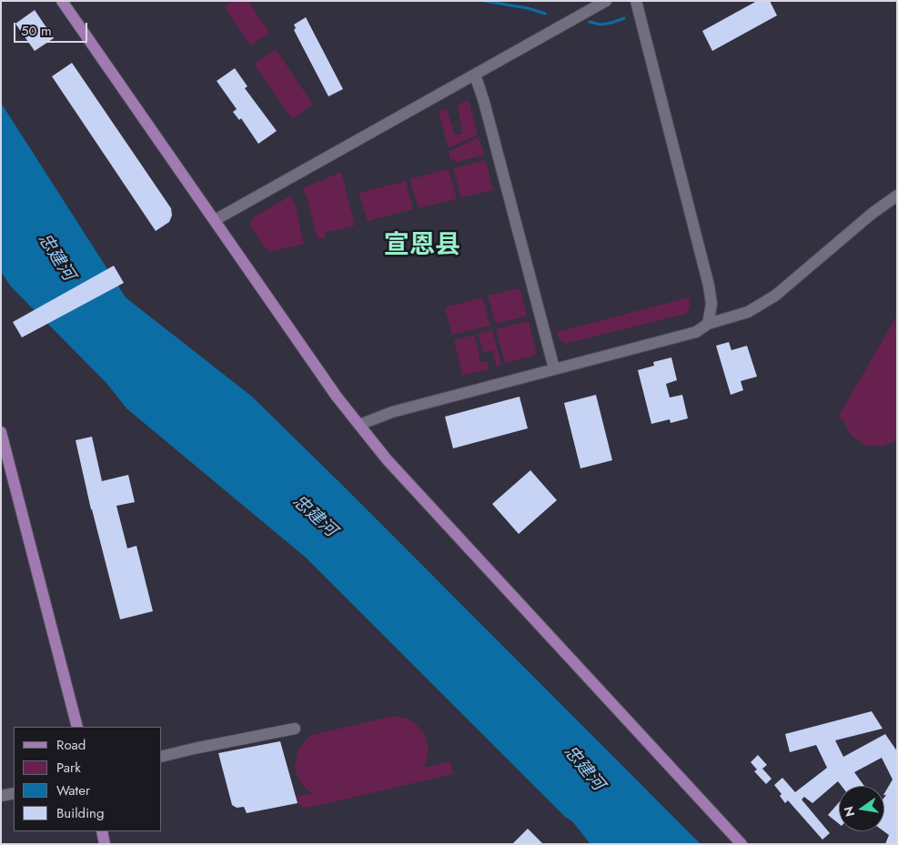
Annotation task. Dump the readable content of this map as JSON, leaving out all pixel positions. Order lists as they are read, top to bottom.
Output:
{
  "districts": ["宣恩县"],
  "water": ["忠建河"],
  "legend": [
    "Road",
    "Park",
    "Water",
    "Building"
  ],
  "scale_bar": "50 m",
  "north": "left"
}
